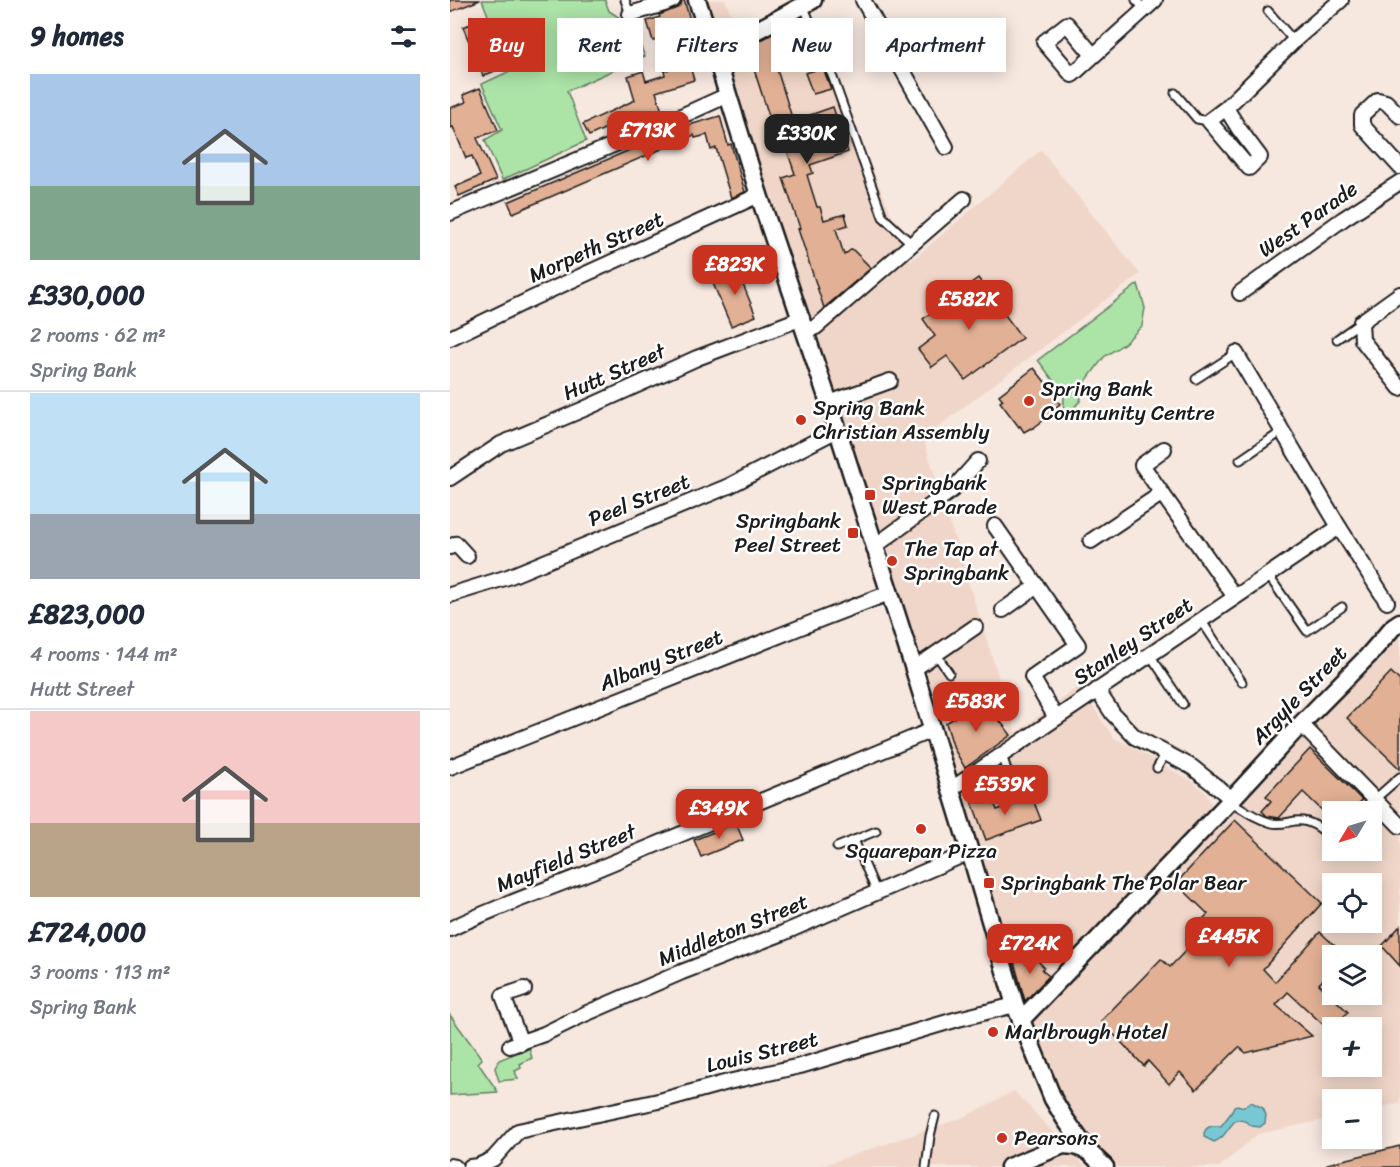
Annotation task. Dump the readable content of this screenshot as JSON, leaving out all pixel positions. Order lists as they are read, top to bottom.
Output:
{
  "streets": {
    "street": [
      "West Parade",
      "Morpeth Street",
      "Hutt Street",
      "Peel Street",
      "Stanley Street",
      "Albany Street",
      "Argyle Street",
      "Mayfield Street",
      "Middleton Street",
      "Louis Street"
    ]
  },
  "crossings": [
    ["Argyle Street", "Louis Street"]
  ],
  "places": {
    "other": [
      "Spring Bank Community Centre",
      "Spring Bank Christian Assembly",
      "The Tap at Springbank",
      "Squarepan Pizza",
      "Marlbrough Hotel",
      "Pearsons"
    ],
    "transit": ["Springbank West Parade", "Springbank Peel Street", "Springbank The Polar Bear"]
  },
  "north": "bottom left",
  "page": {
    "heading": "9 homes",
    "chip": [
      "Buy",
      "Rent",
      "Filters",
      "New",
      "Apartment"
    ],
    "list": [
      {
        "name": "£330,000",
        "note": "2 rooms · 62 m² · Spring Bank"
      },
      {
        "name": "£823,000",
        "note": "4 rooms · 144 m² · Hutt Street"
      },
      {
        "name": "£724,000",
        "note": "3 rooms · 113 m² · Spring Bank"
      }
    ],
    "price": [
      "£713K",
      "£330K",
      "£823K",
      "£582K",
      "£583K",
      "£539K",
      "£349K",
      "£445K",
      "£724K"
    ],
    "map_buttons": ["+", "−"]
  }
}
